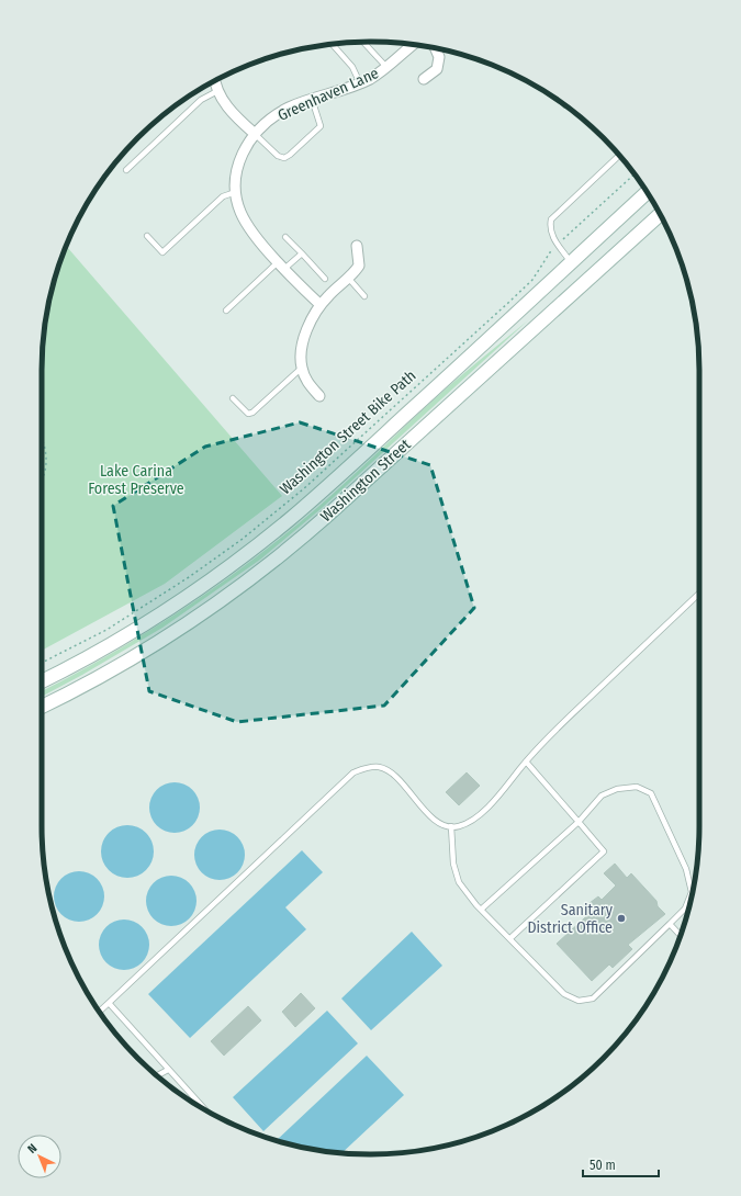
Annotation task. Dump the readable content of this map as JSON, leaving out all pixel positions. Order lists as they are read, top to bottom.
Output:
{
  "streets": {
    "main road": ["Washington Street"],
    "street": ["Greenhaven Lane"],
    "path": ["Washington Street Bike Path"]
  },
  "parks": ["Lake Carina Forest Preserve"],
  "places": ["Sanitary District Office"],
  "scale_bar": "50 m",
  "north": "top left"
}
